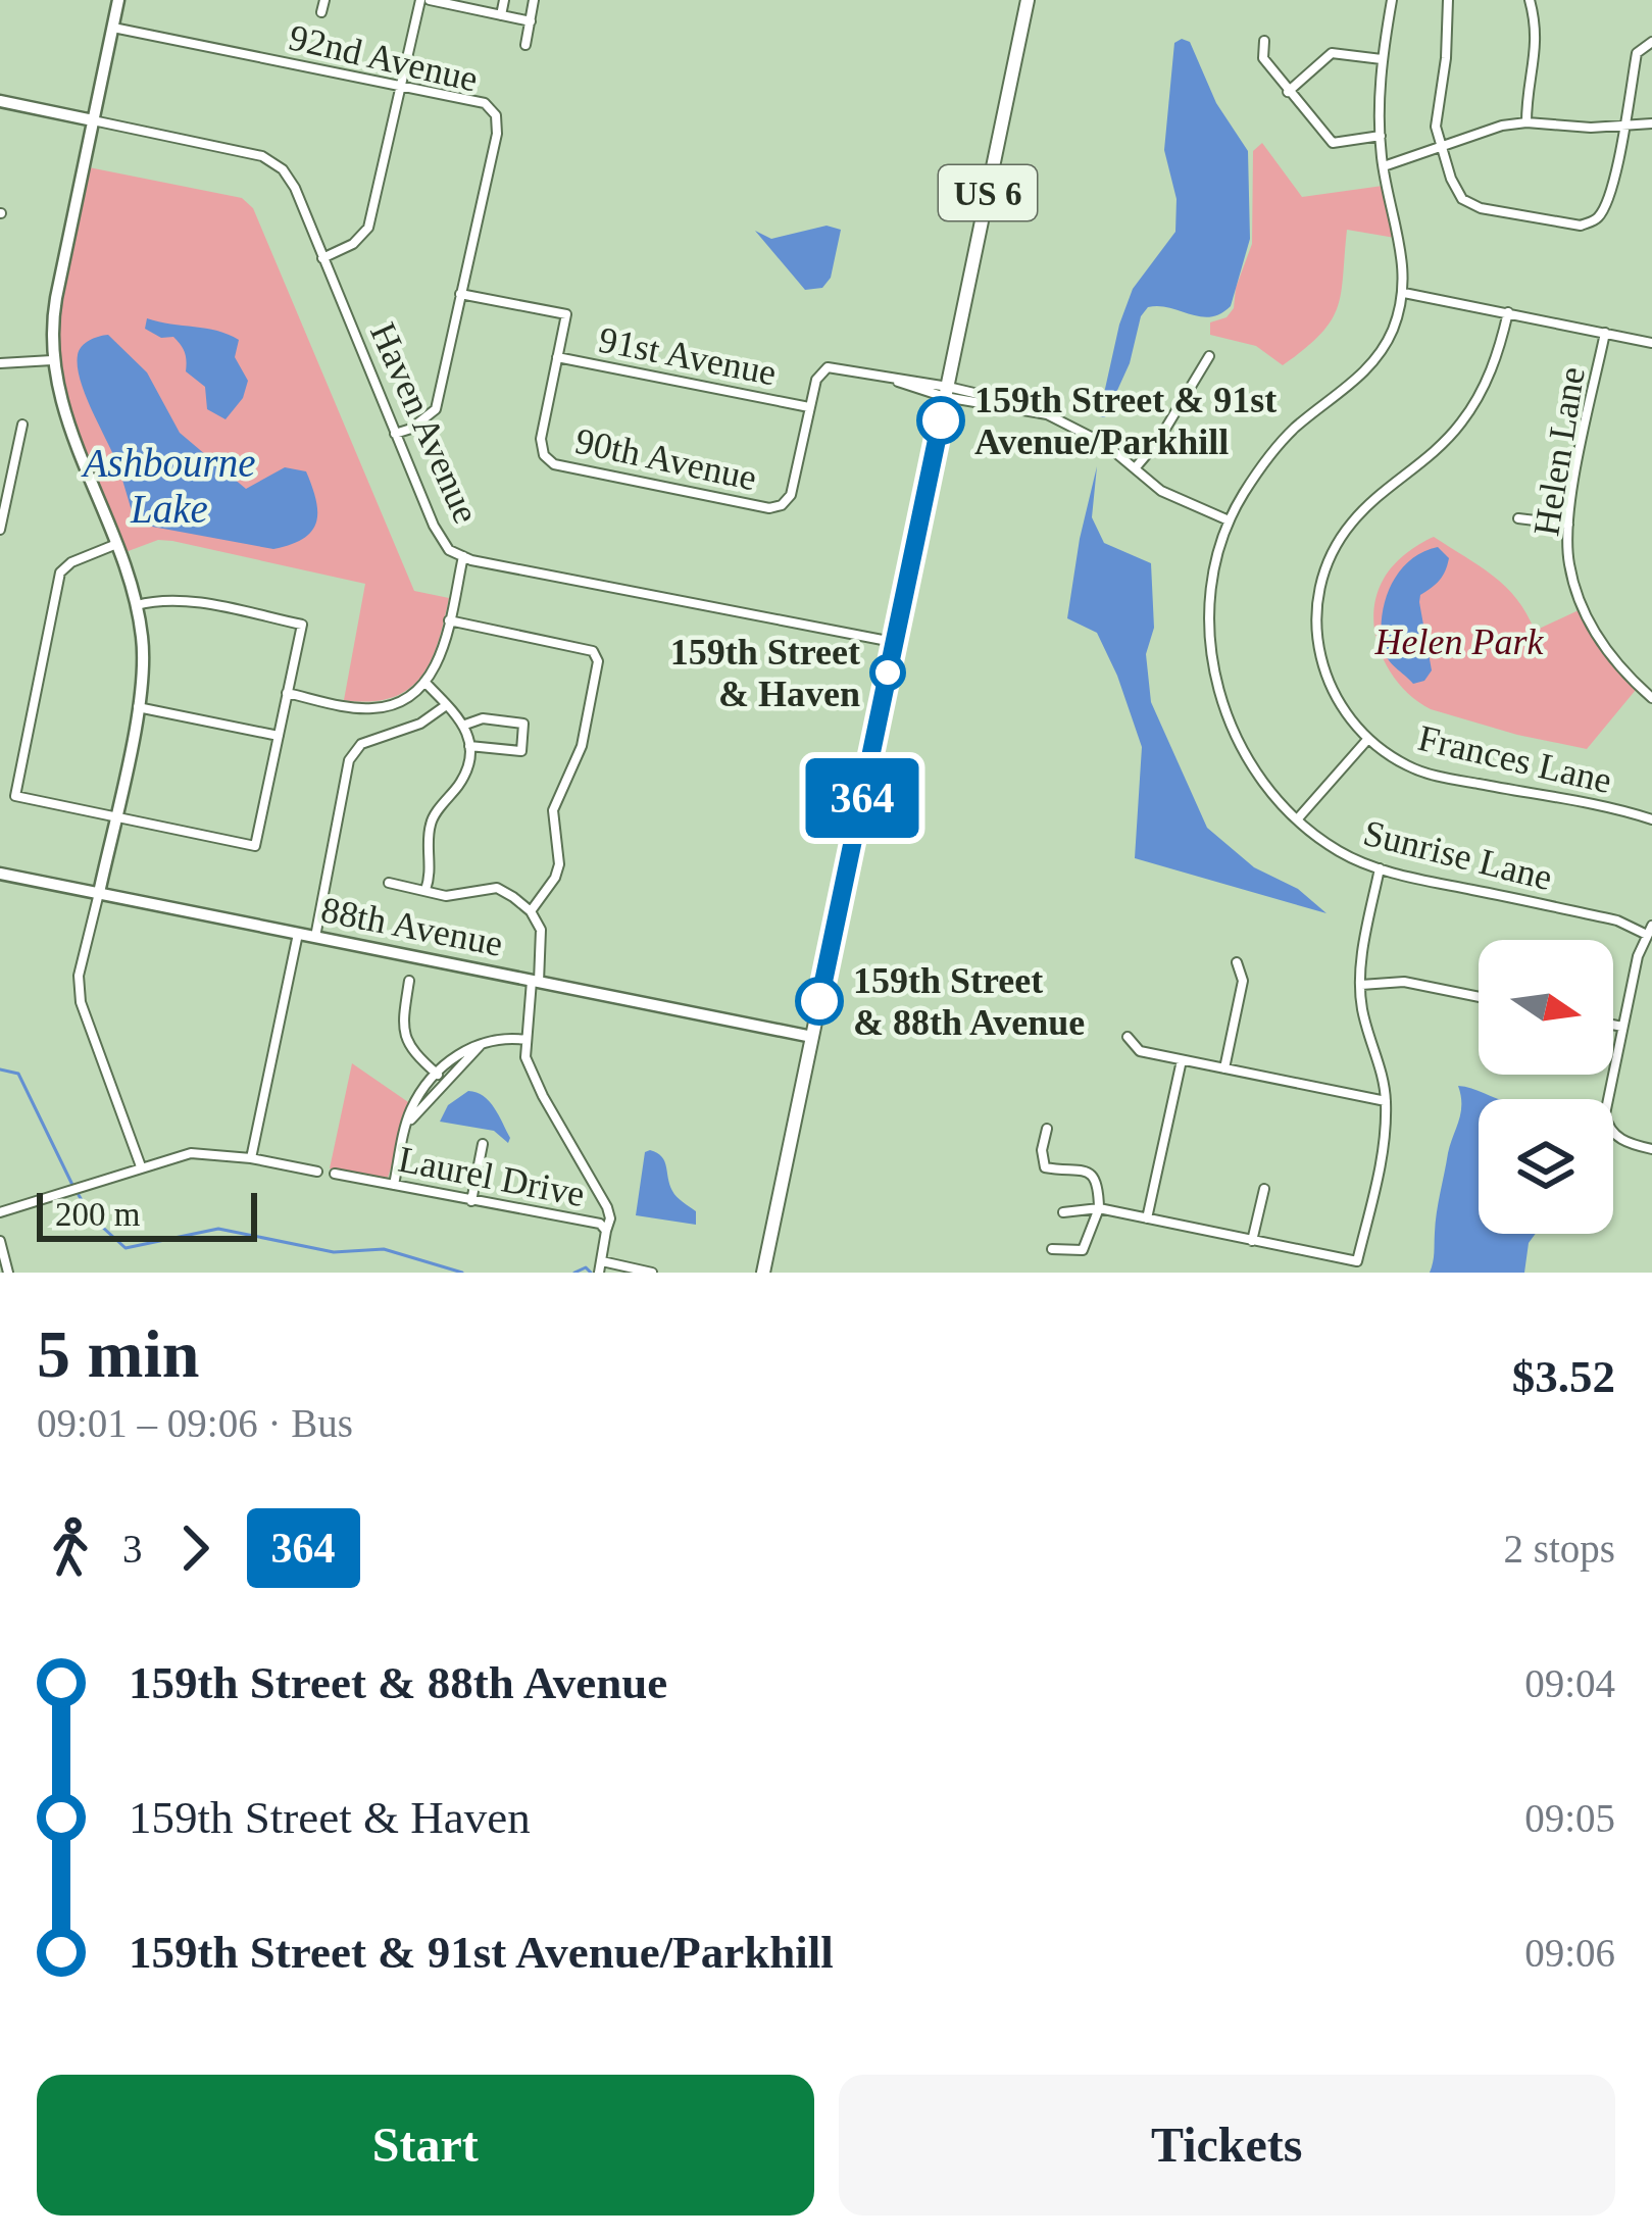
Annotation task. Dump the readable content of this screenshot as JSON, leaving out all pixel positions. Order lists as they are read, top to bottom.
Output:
{
  "streets": {
    "main road": ["US 6"],
    "street": [
      "92nd Avenue",
      "91st Avenue",
      "Haven Avenue",
      "Helen Lane",
      "90th Avenue",
      "Frances Lane",
      "Sunrise Lane",
      "88th Avenue",
      "Laurel Drive"
    ]
  },
  "crossings": [
    ["92nd Avenue", "91st Avenue"],
    ["US 6", "91st Avenue"],
    ["US 6", "Haven Avenue"],
    ["US 6", "88th Avenue"],
    ["91st Avenue", "90th Avenue"],
    ["91st Avenue", "Sunrise Lane"]
  ],
  "water": ["Ashbourne Lake"],
  "parks": ["Helen Park"],
  "places": ["159th Street & 91st Avenue/Parkhill", "159th Street & Haven", "159th Street & 88th Avenue"],
  "lines": ["bus line 364"],
  "scale_bar": "200 m",
  "north": "right",
  "page": {
    "on_map": "364",
    "scale": "200 m",
    "heading": ["5 min", "09:01 – 09:06 · Bus", "$3.52"],
    "legs": ["3", "364", "2 stops"],
    "list": [
      {
        "name": "159th Street & 88th Avenue",
        "value": "09:04"
      },
      {
        "name": "159th Street & Haven",
        "value": "09:05"
      },
      {
        "name": "159th Street & 91st Avenue/Parkhill",
        "value": "09:06"
      }
    ],
    "buttons": ["Start", "Tickets"]
  }
}
